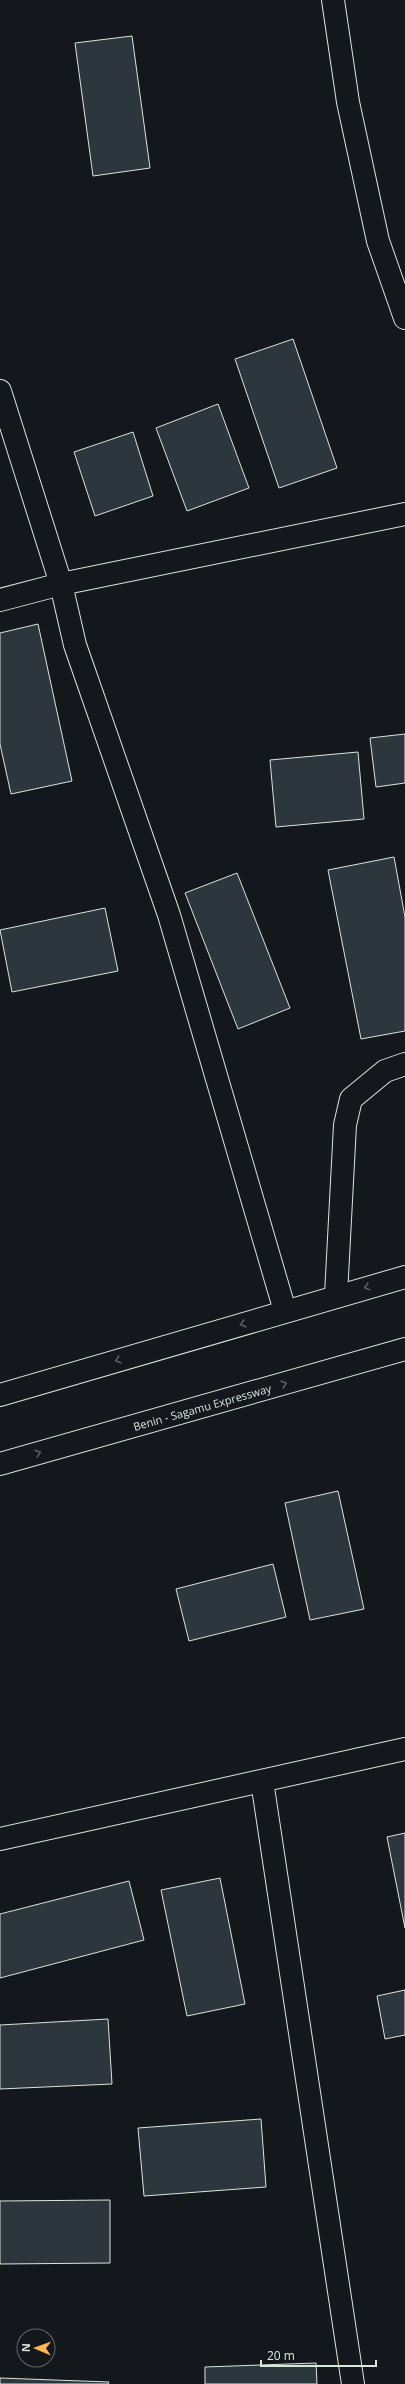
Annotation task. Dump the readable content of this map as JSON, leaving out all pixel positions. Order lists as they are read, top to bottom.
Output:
{
  "streets": {
    "main road": ["Benin - Sagamu Expressway"]
  },
  "scale_bar": "20 m",
  "north": "left"
}
